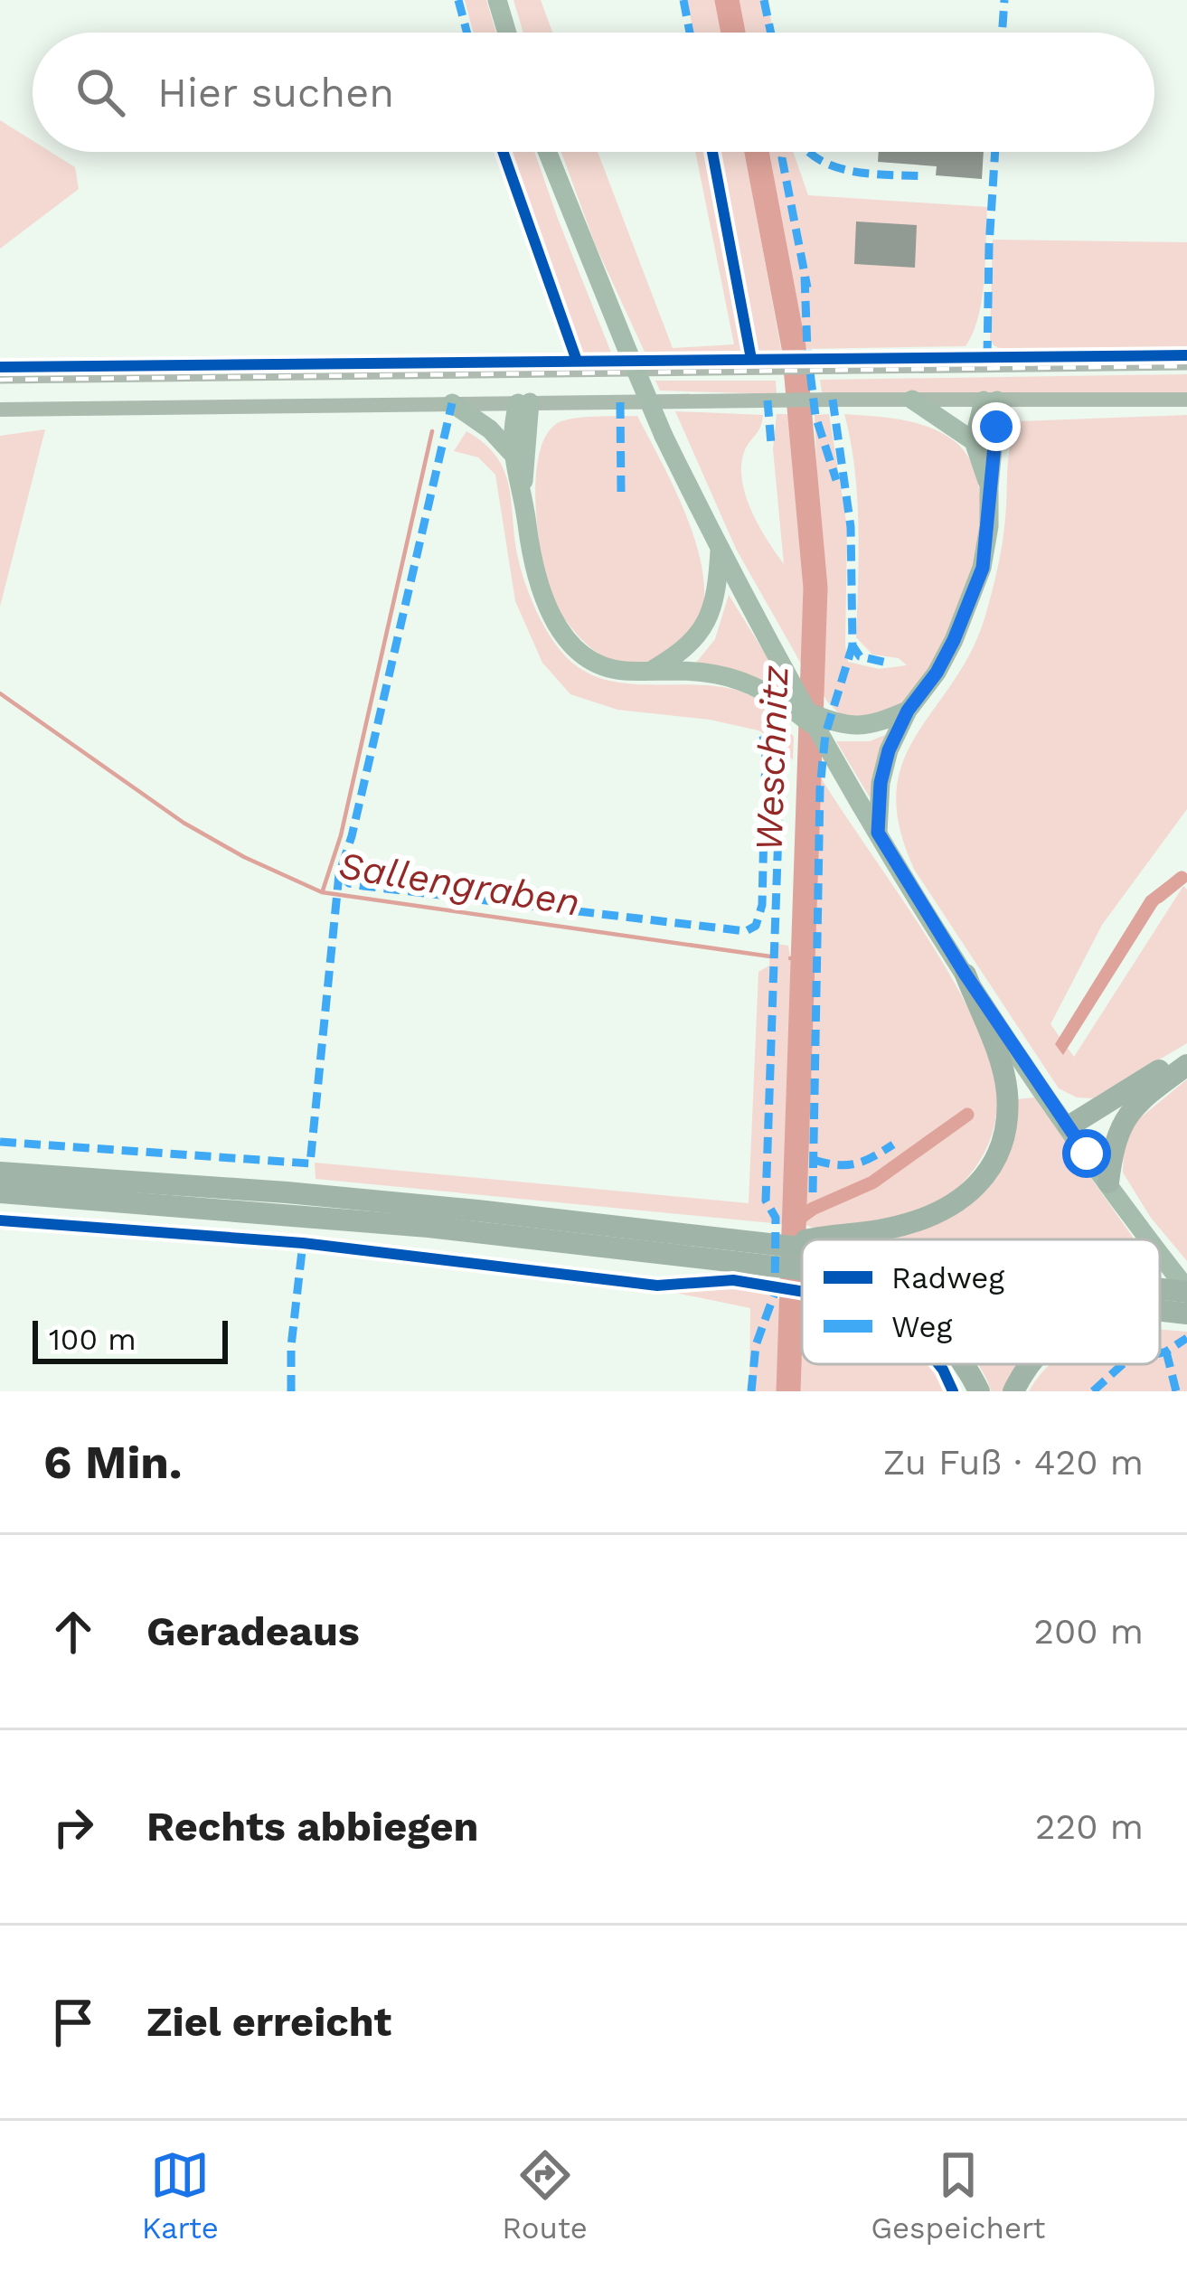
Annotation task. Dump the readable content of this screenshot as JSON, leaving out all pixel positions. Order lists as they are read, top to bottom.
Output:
{
  "water": ["Weschnitz", "Sallengraben"],
  "legend": ["Radweg", "Weg"],
  "scale_bar": "100 m",
  "page": {
    "search": "Hier suchen",
    "scale": "100 m",
    "heading": ["6 Min.", "Zu Fuß · 420 m"],
    "list": [
      ["Geradeaus", "200 m"],
      ["Rechts abbiegen", "220 m"],
      "Ziel erreicht"
    ],
    "nav": ["Karte", "Route", "Gespeichert"]
  }
}
